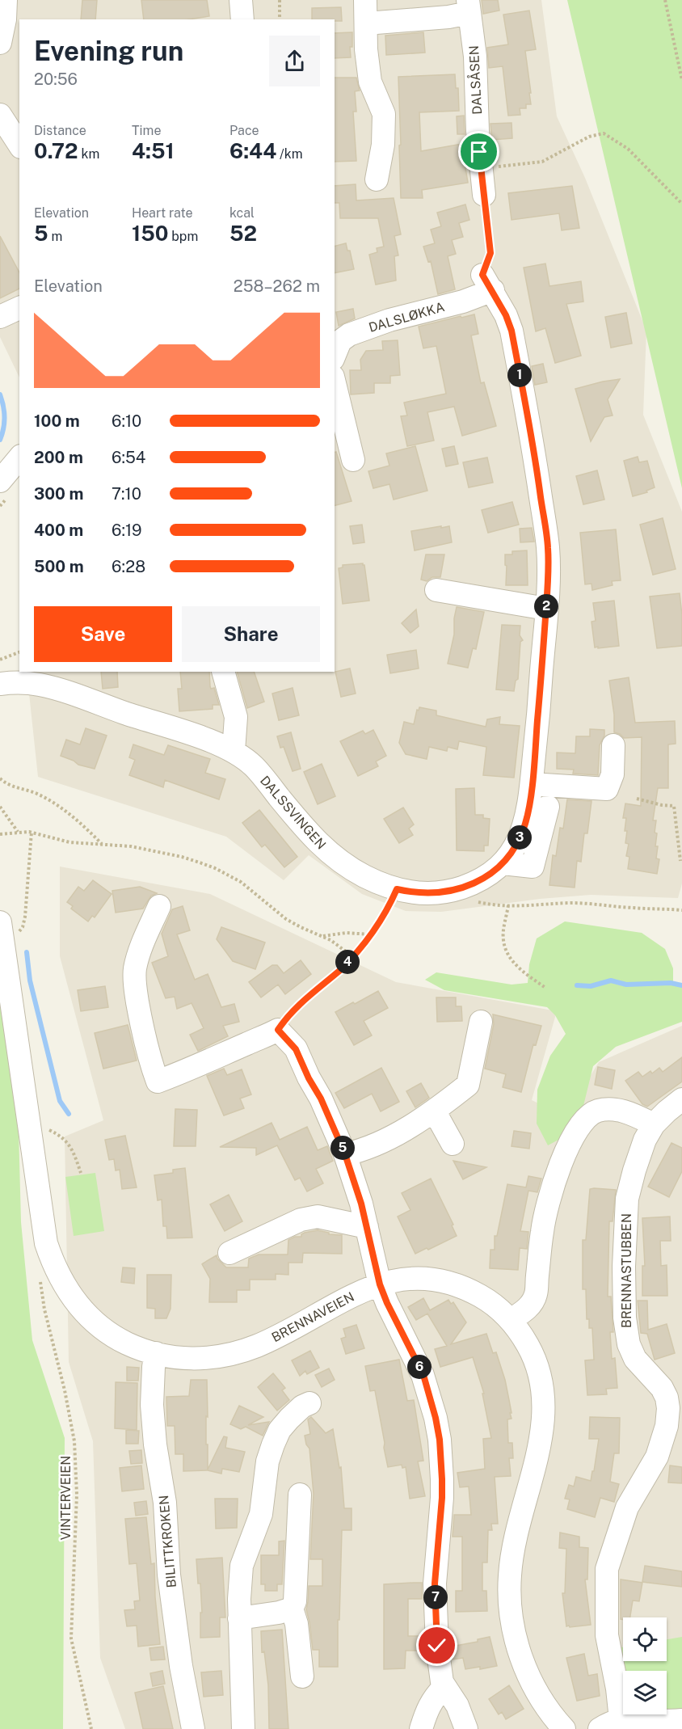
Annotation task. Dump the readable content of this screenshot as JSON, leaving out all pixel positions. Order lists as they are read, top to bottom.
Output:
{
  "streets": {
    "street": [
      "DALSÅSEN",
      "DALSLØKKA",
      "DALSSVINGEN",
      "BRENNASTUBBEN",
      "BRENNAVEIEN",
      "BILITTKROKEN"
    ],
    "path": ["VINTERVEIEN"]
  },
  "crossings": [
    ["DALSLØKKA", "DALSSVINGEN"],
    ["BRENNAVEIEN", "BILITTKROKEN"]
  ],
  "page": {
    "heading": ["Evening run", "20:56"],
    "stats": [
      ["Distance", "0.72 km"],
      ["Time", "4:51"],
      ["Pace", "6:44 /km"],
      ["Elevation", "5 m"],
      ["Heart rate", "150 bpm"],
      ["kcal", "52"]
    ],
    "chart": ["Elevation", "258–262 m"],
    "pins": [
      "1",
      "2",
      "3",
      "4",
      "5",
      "6",
      "7"
    ],
    "list": [
      {
        "name": "100 m",
        "note": "6:10"
      },
      {
        "name": "200 m",
        "note": "6:54"
      },
      {
        "name": "300 m",
        "note": "7:10"
      },
      {
        "name": "400 m",
        "note": "6:19"
      },
      {
        "name": "500 m",
        "note": "6:28"
      }
    ],
    "buttons": ["Save", "Share"]
  }
}
